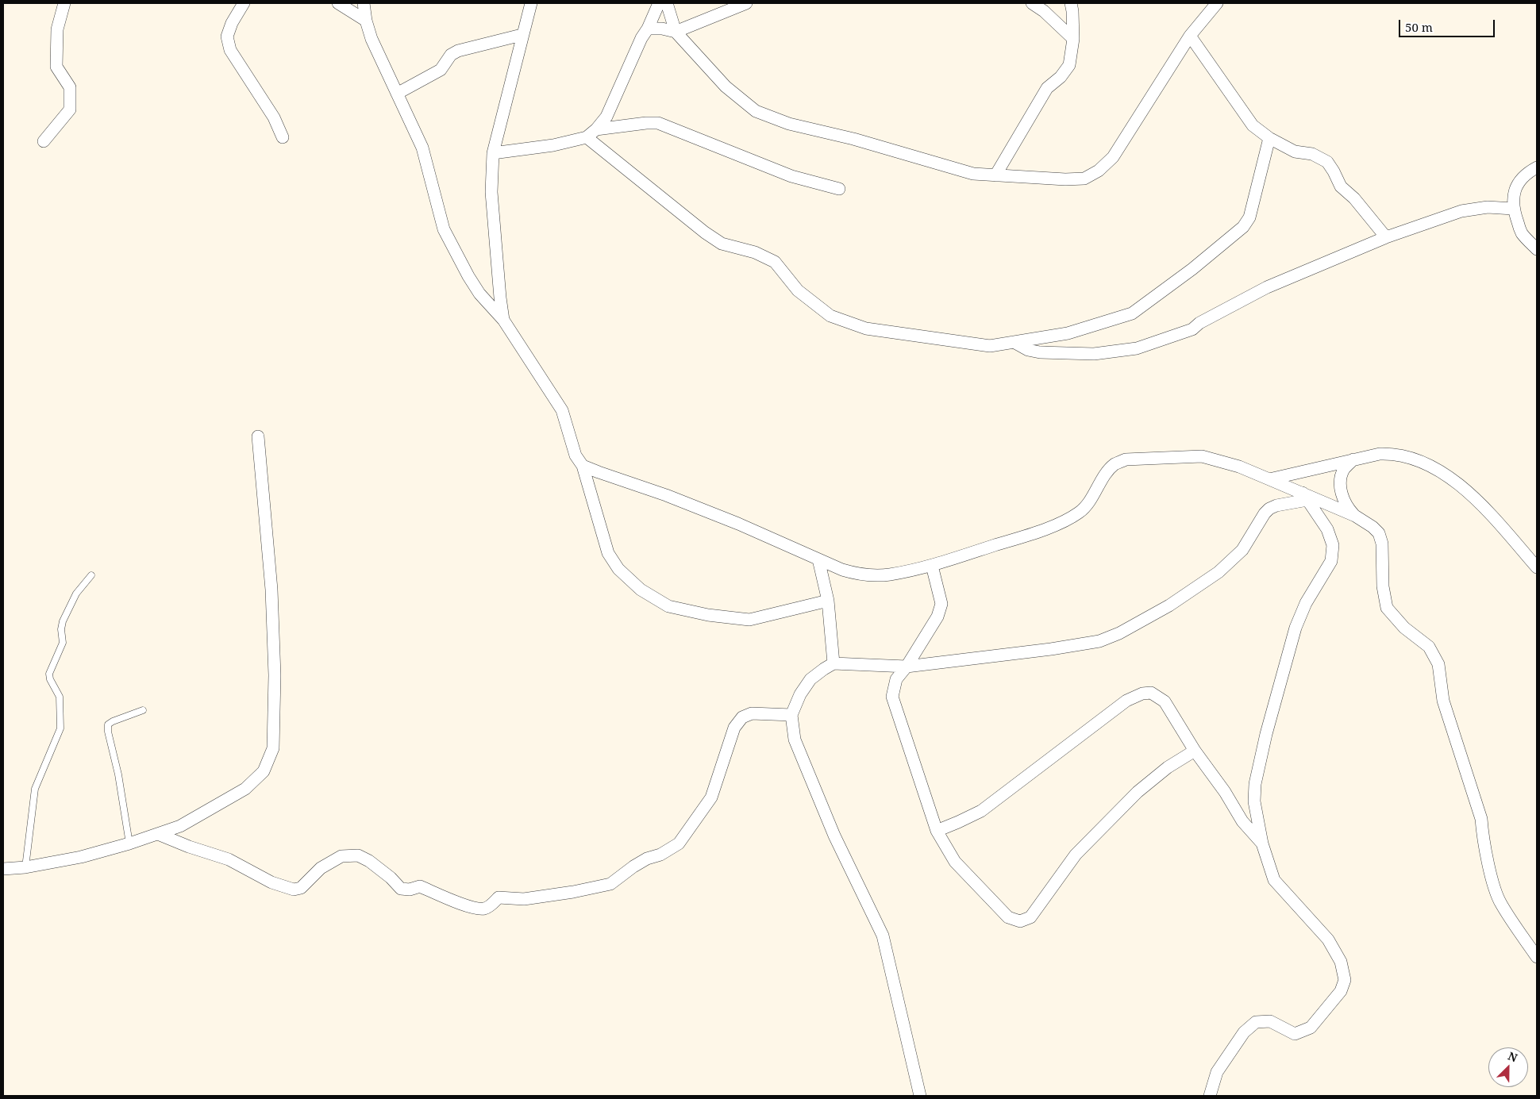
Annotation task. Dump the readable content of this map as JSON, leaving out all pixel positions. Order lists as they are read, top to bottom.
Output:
{
  "scale_bar": "50 m",
  "north": "top right"
}
